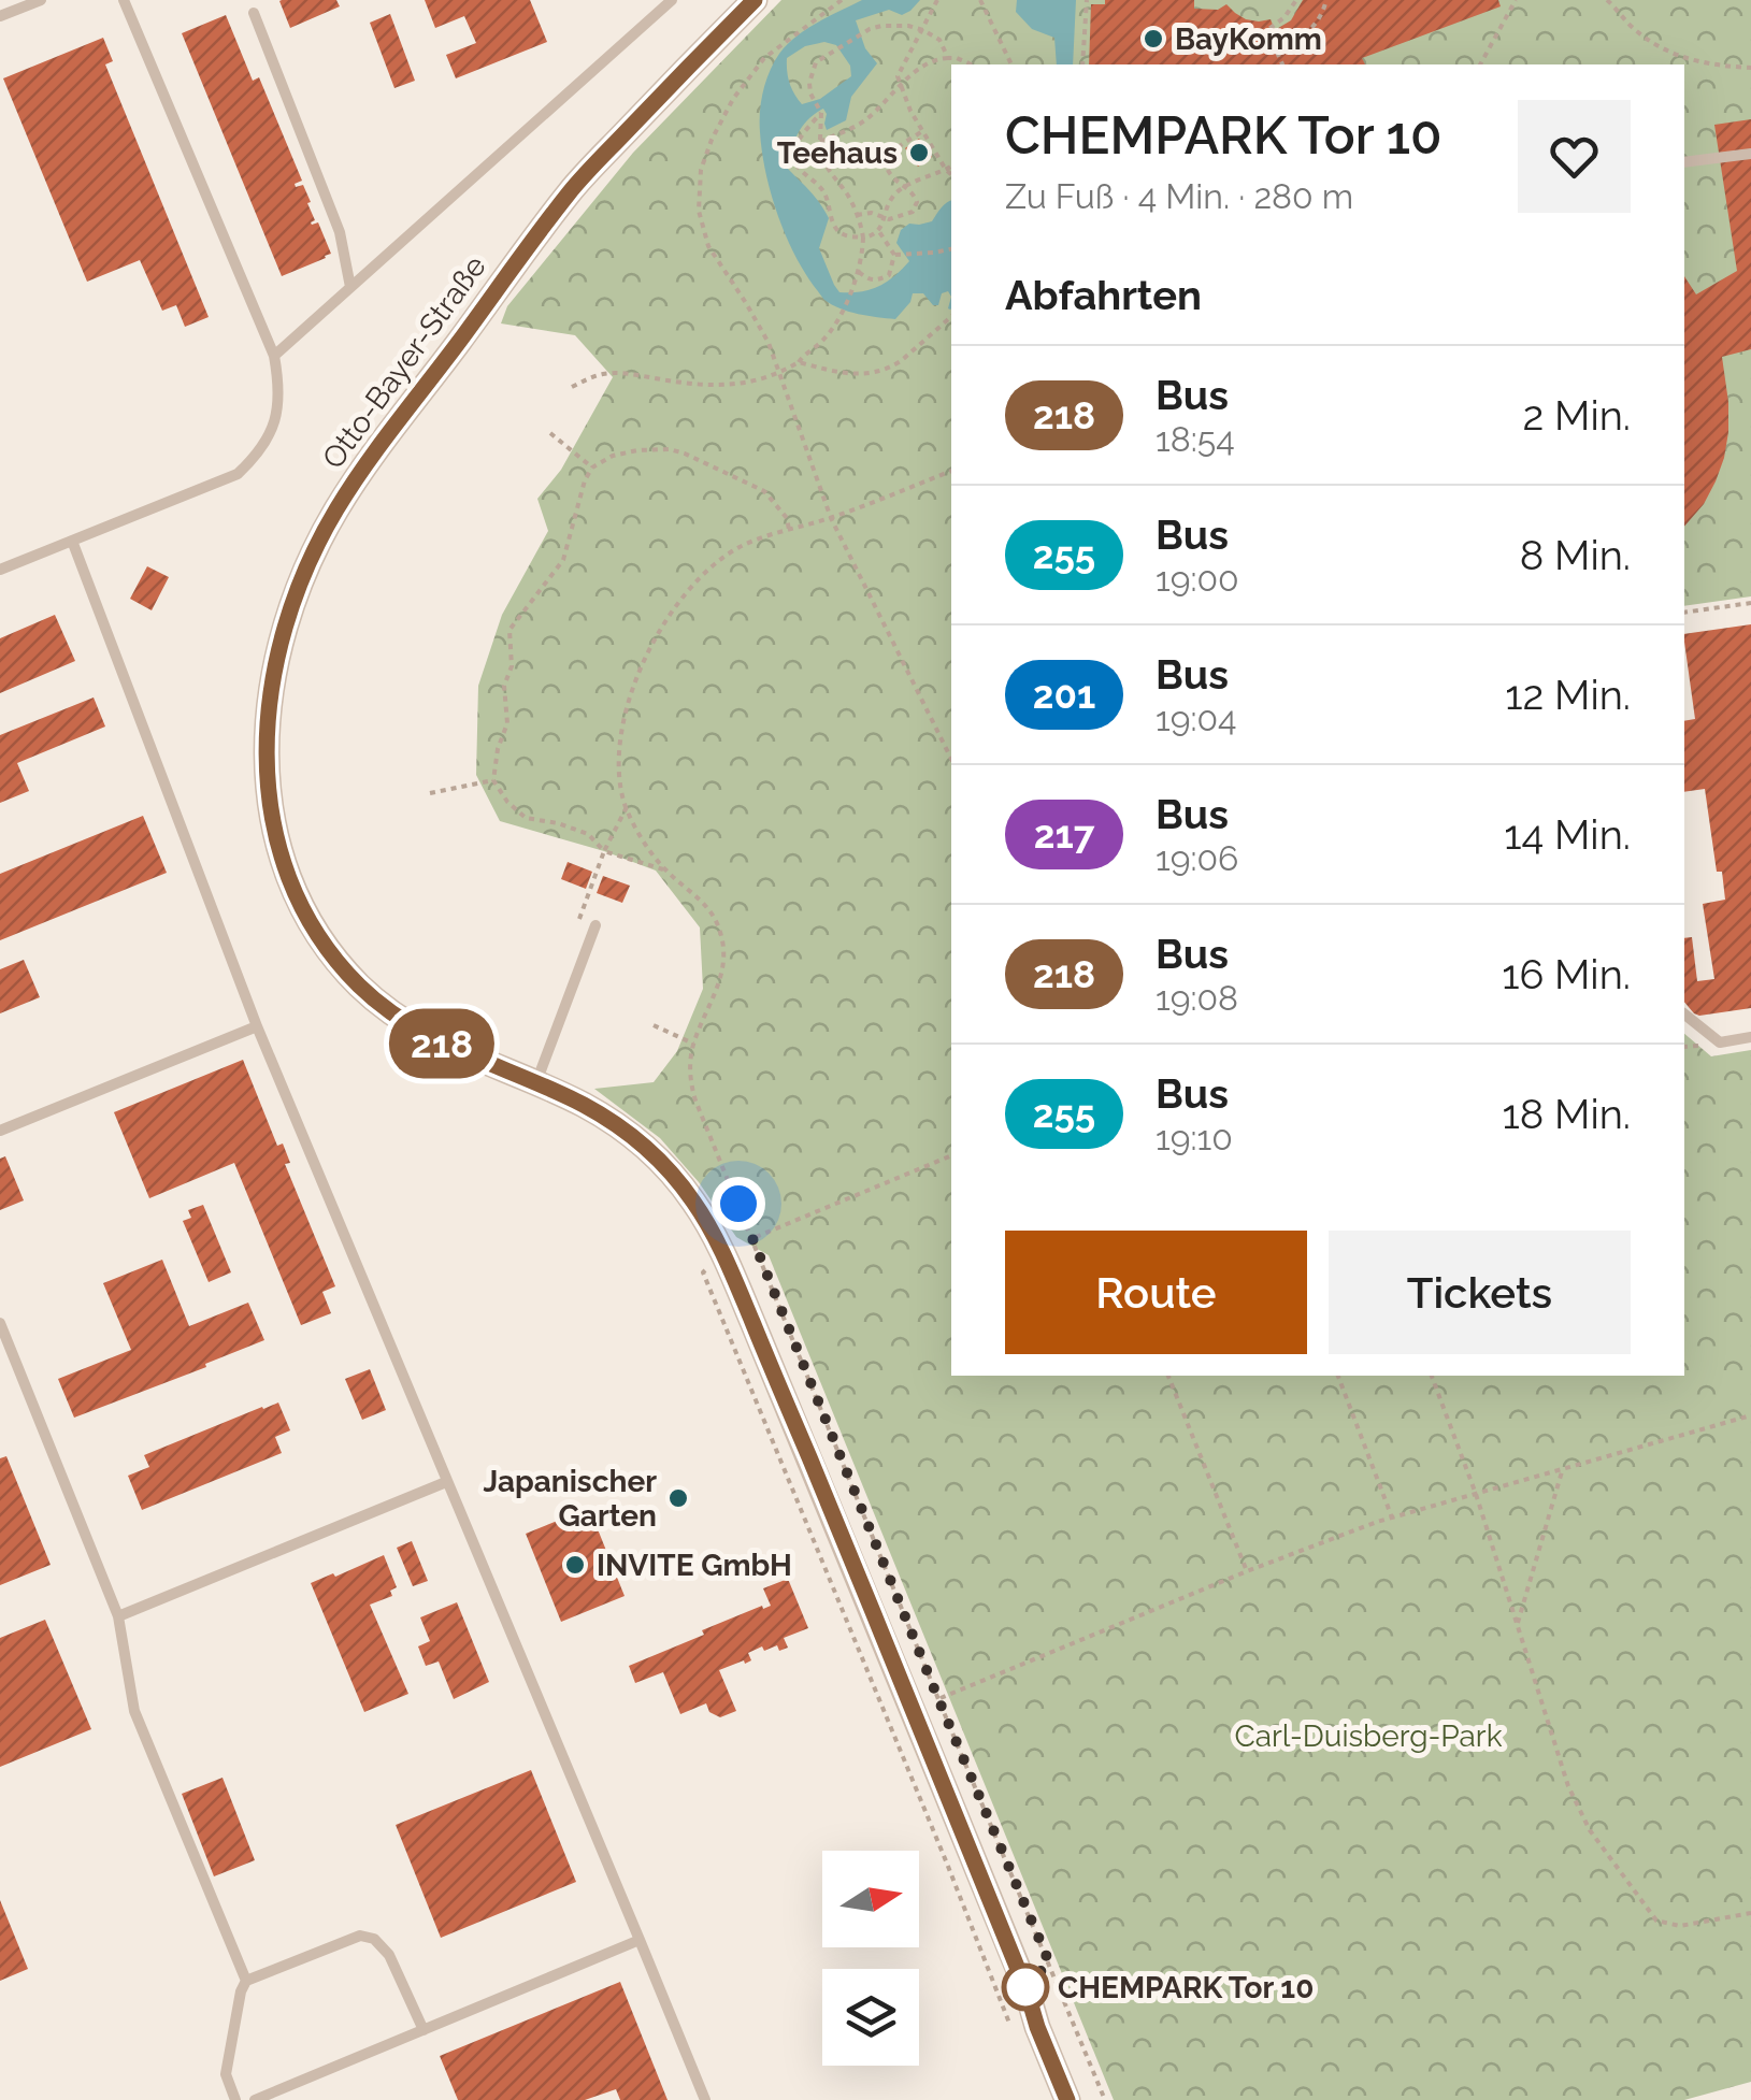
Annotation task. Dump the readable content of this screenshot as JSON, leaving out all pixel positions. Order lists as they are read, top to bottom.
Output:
{
  "streets": {
    "street": ["Otto-Bayer-Straße"]
  },
  "parks": ["Carl-Duisberg-Park"],
  "places": [
    "BayKomm",
    "Teehaus",
    "Japanischer Garten",
    "INVITE GmbH",
    "CHEMPARK Tor 10"
  ],
  "lines": ["bus line 218"],
  "north": "right",
  "page": {
    "on_map": "218",
    "heading": [
      ["CHEMPARK Tor 10", "Zu Fuß · 4 Min. · 280 m"],
      "Abfahrten"
    ],
    "list": [
      {
        "mark": "218",
        "name": "Bus",
        "note": "18:54",
        "value": "2 Min."
      },
      {
        "mark": "255",
        "name": "Bus",
        "note": "19:00",
        "value": "8 Min."
      },
      {
        "mark": "201",
        "name": "Bus",
        "note": "19:04",
        "value": "12 Min."
      },
      {
        "mark": "217",
        "name": "Bus",
        "note": "19:06",
        "value": "14 Min."
      },
      {
        "mark": "218",
        "name": "Bus",
        "note": "19:08",
        "value": "16 Min."
      },
      {
        "mark": "255",
        "name": "Bus",
        "note": "19:10",
        "value": "18 Min."
      }
    ],
    "buttons": ["Route", "Tickets"]
  }
}
